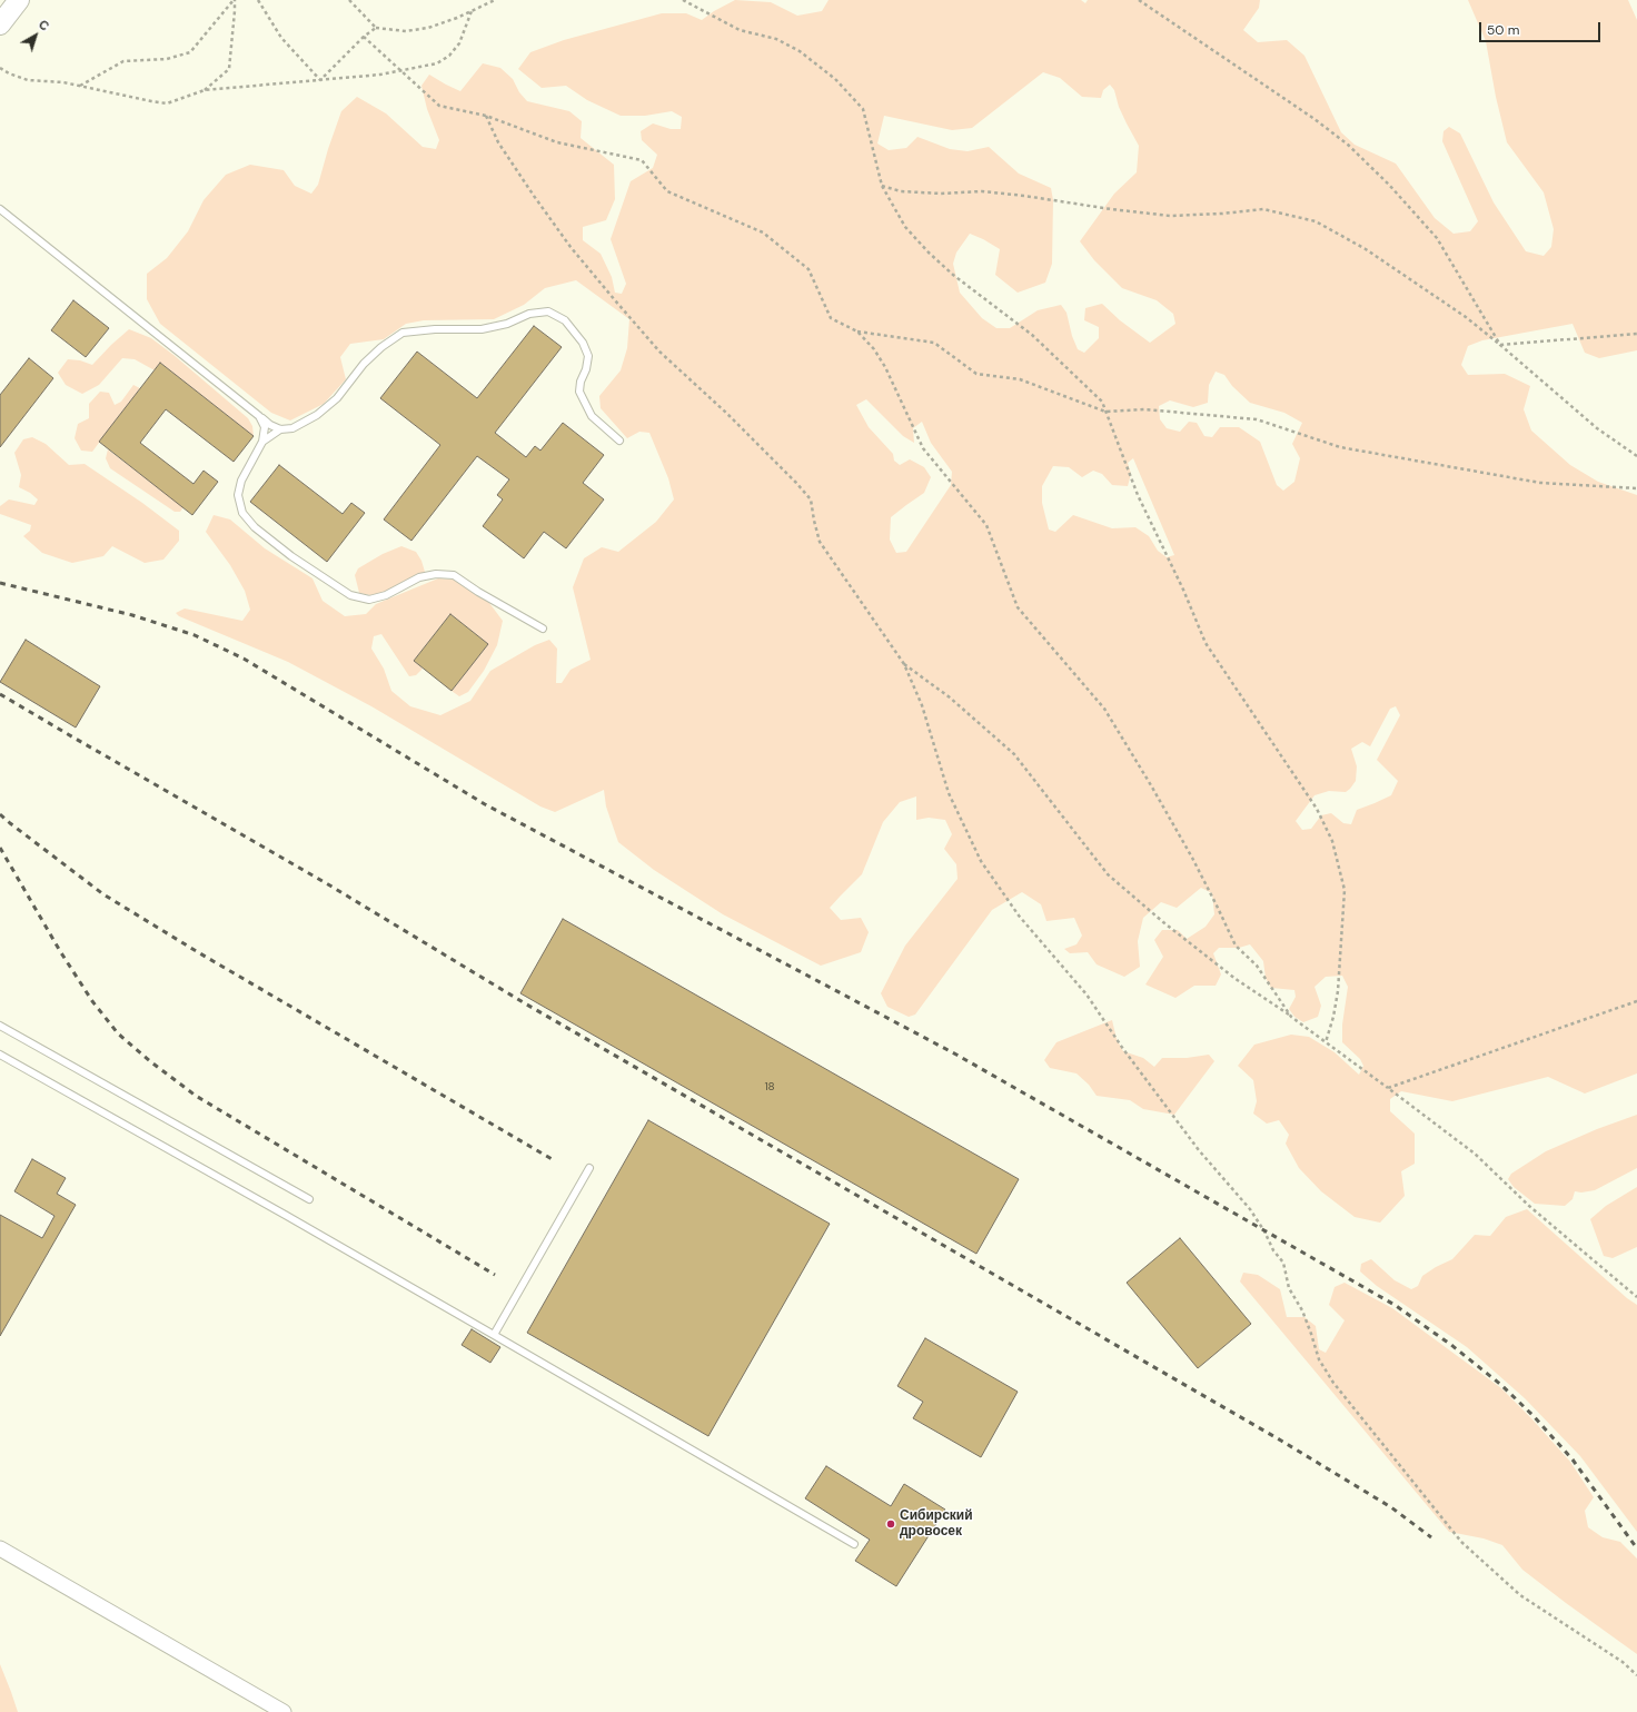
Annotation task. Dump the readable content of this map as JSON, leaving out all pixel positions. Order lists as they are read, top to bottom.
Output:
{
  "places": ["Сибирский дровосек"],
  "house_numbers": ["18"],
  "scale_bar": "50 m",
  "north": "top right"
}
